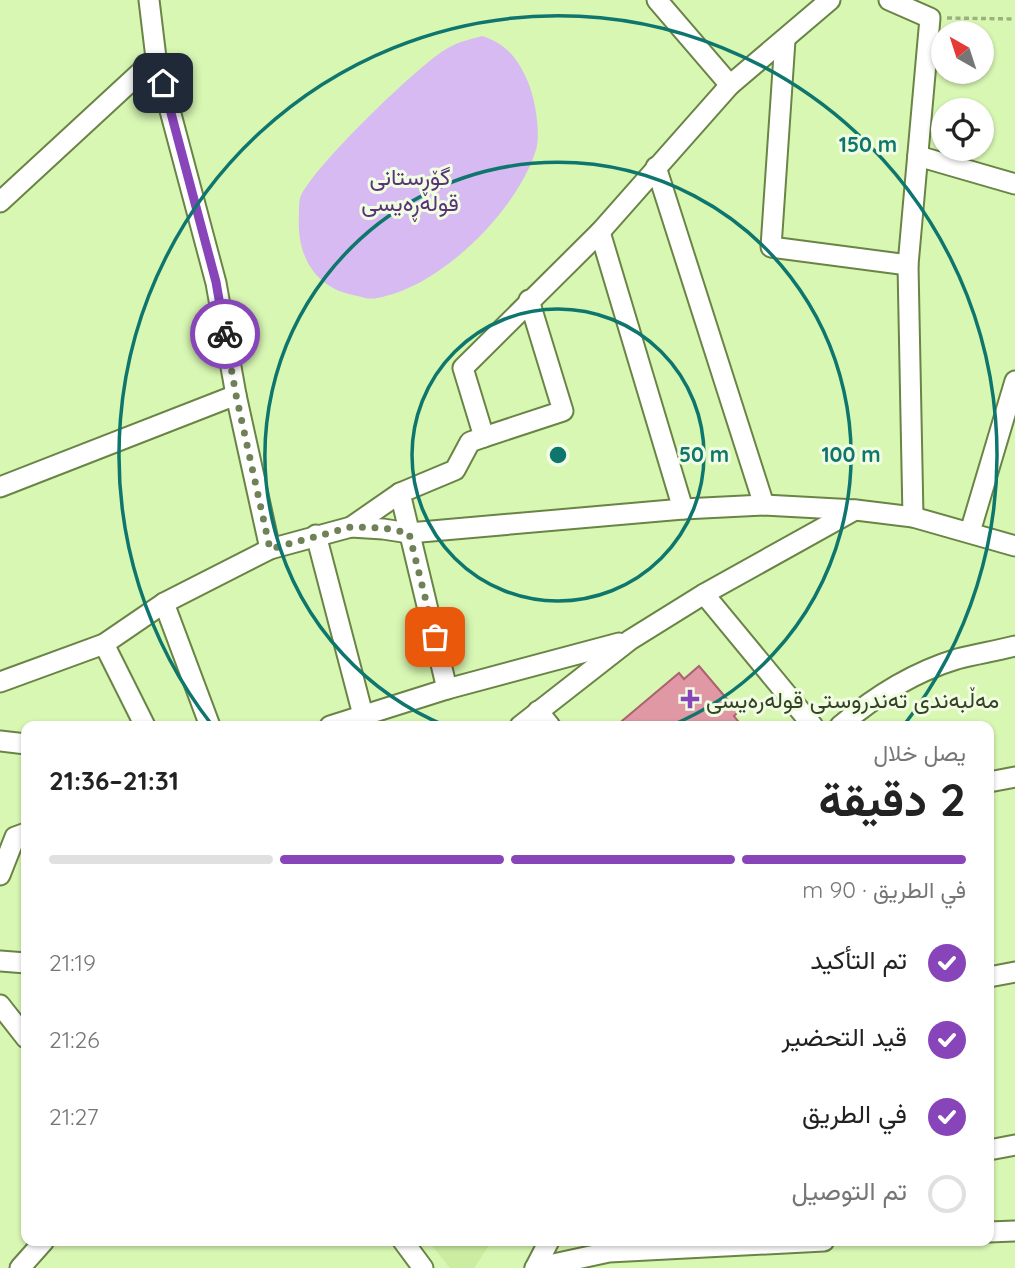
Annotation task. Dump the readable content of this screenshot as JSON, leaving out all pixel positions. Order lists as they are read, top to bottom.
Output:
{
  "parks": ["گۆڕستانی قولەڕەیسی"],
  "places": {
    "health": ["مەڵبەندی تەندروستی قولەرەیسی"]
  },
  "north": "top left",
  "page": {
    "heading": ["2 دقيقة", "يصل خلال", "21:31–21:36"],
    "bar": "في الطريق · 90 m",
    "list": [
      ["تم التأكيد", "21:19"],
      ["قيد التحضير", "21:26"],
      ["في الطريق", "21:27"],
      "تم التوصيل"
    ]
  },
  "rings": ["150 m", "50 m", "100 m"]
}
